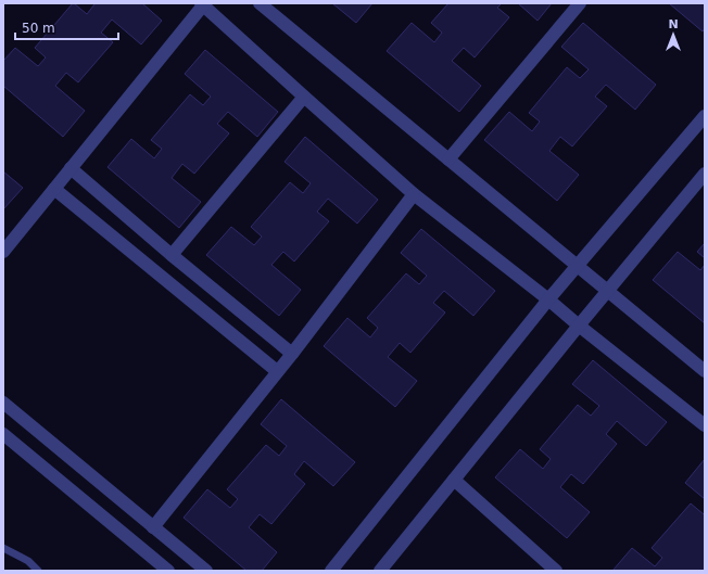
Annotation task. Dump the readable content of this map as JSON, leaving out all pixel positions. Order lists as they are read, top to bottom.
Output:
{
  "scale_bar": "50 m",
  "north": "top"
}
